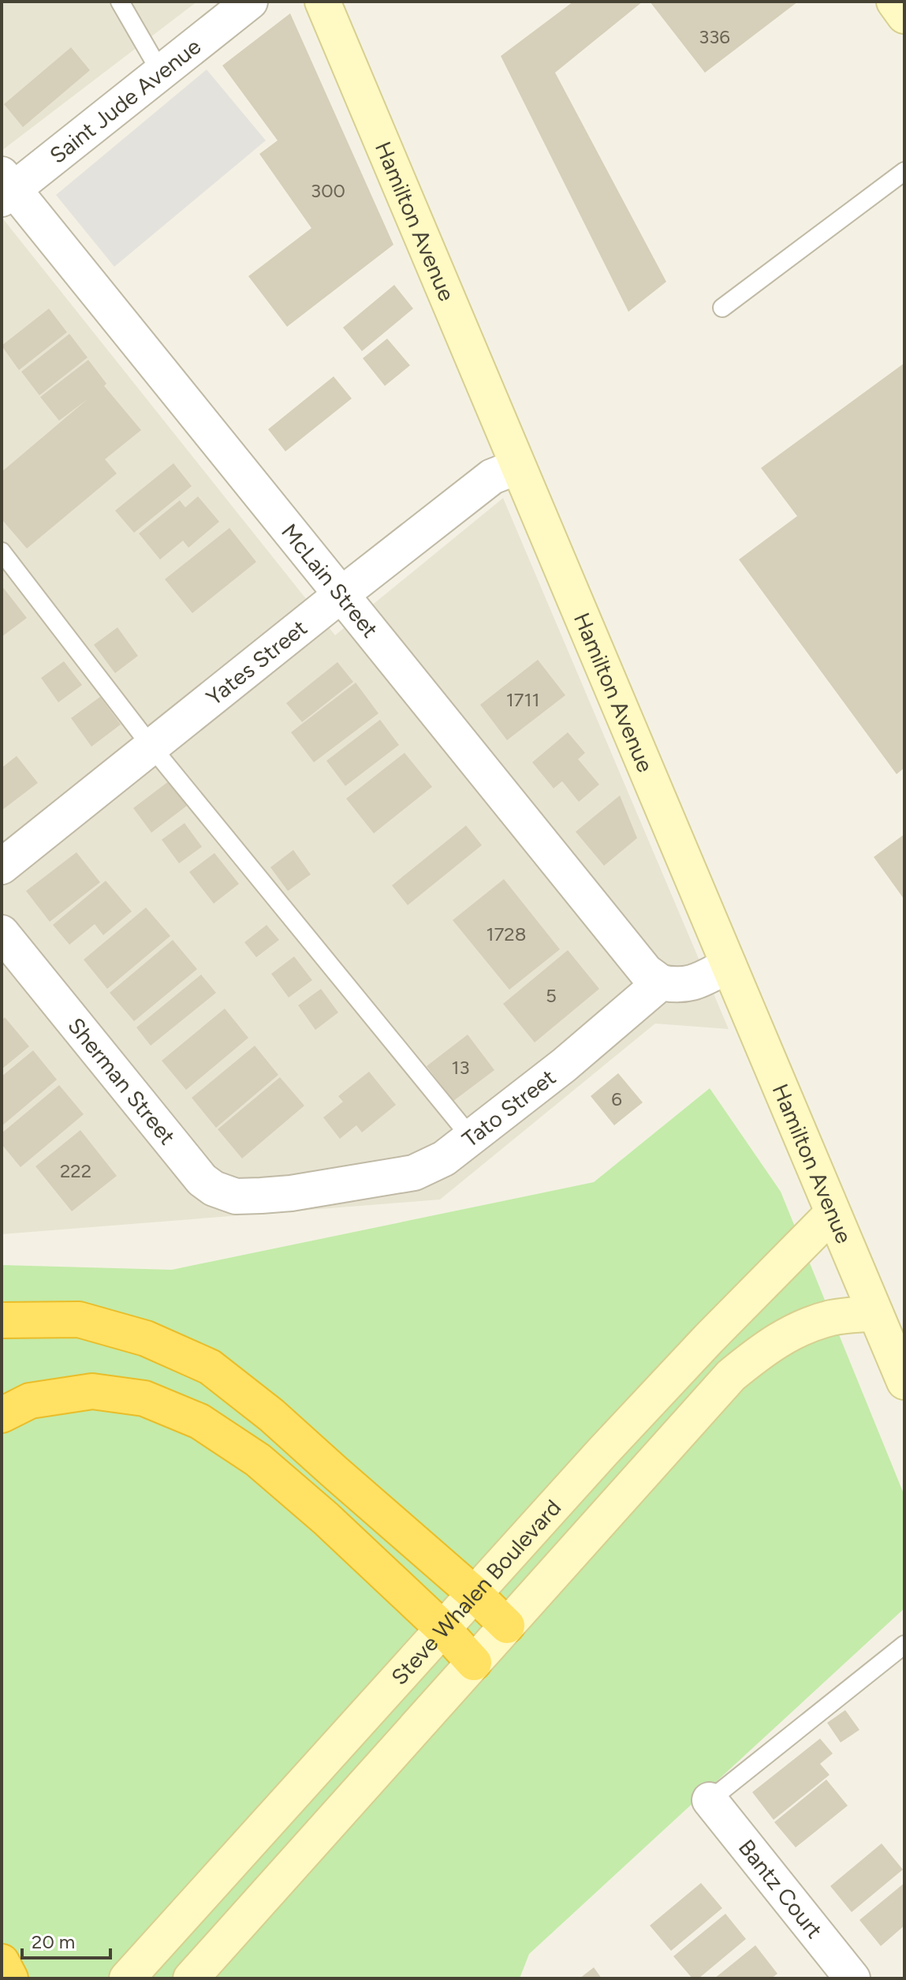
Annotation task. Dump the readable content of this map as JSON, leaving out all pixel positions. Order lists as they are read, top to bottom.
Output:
{
  "streets": {
    "street": [
      "Saint Jude Avenue",
      "Hamilton Avenue",
      "McLain Street",
      "Yates Street",
      "Sherman Street",
      "Tato Street",
      "Steve Whalen Boulevard",
      "Bantz Court"
    ]
  },
  "crossings": [
    ["Saint Jude Avenue", "McLain Street"],
    ["Hamilton Avenue", "Yates Street"],
    ["Hamilton Avenue", "Steve Whalen Boulevard"],
    ["McLain Street", "Yates Street"],
    ["McLain Street", "Tato Street"],
    ["Sherman Street", "Tato Street"]
  ],
  "house_numbers": [
    "336",
    "300",
    "1711",
    "1728",
    "5",
    "13",
    "6",
    "222"
  ],
  "scale_bar": "20 m"
}
